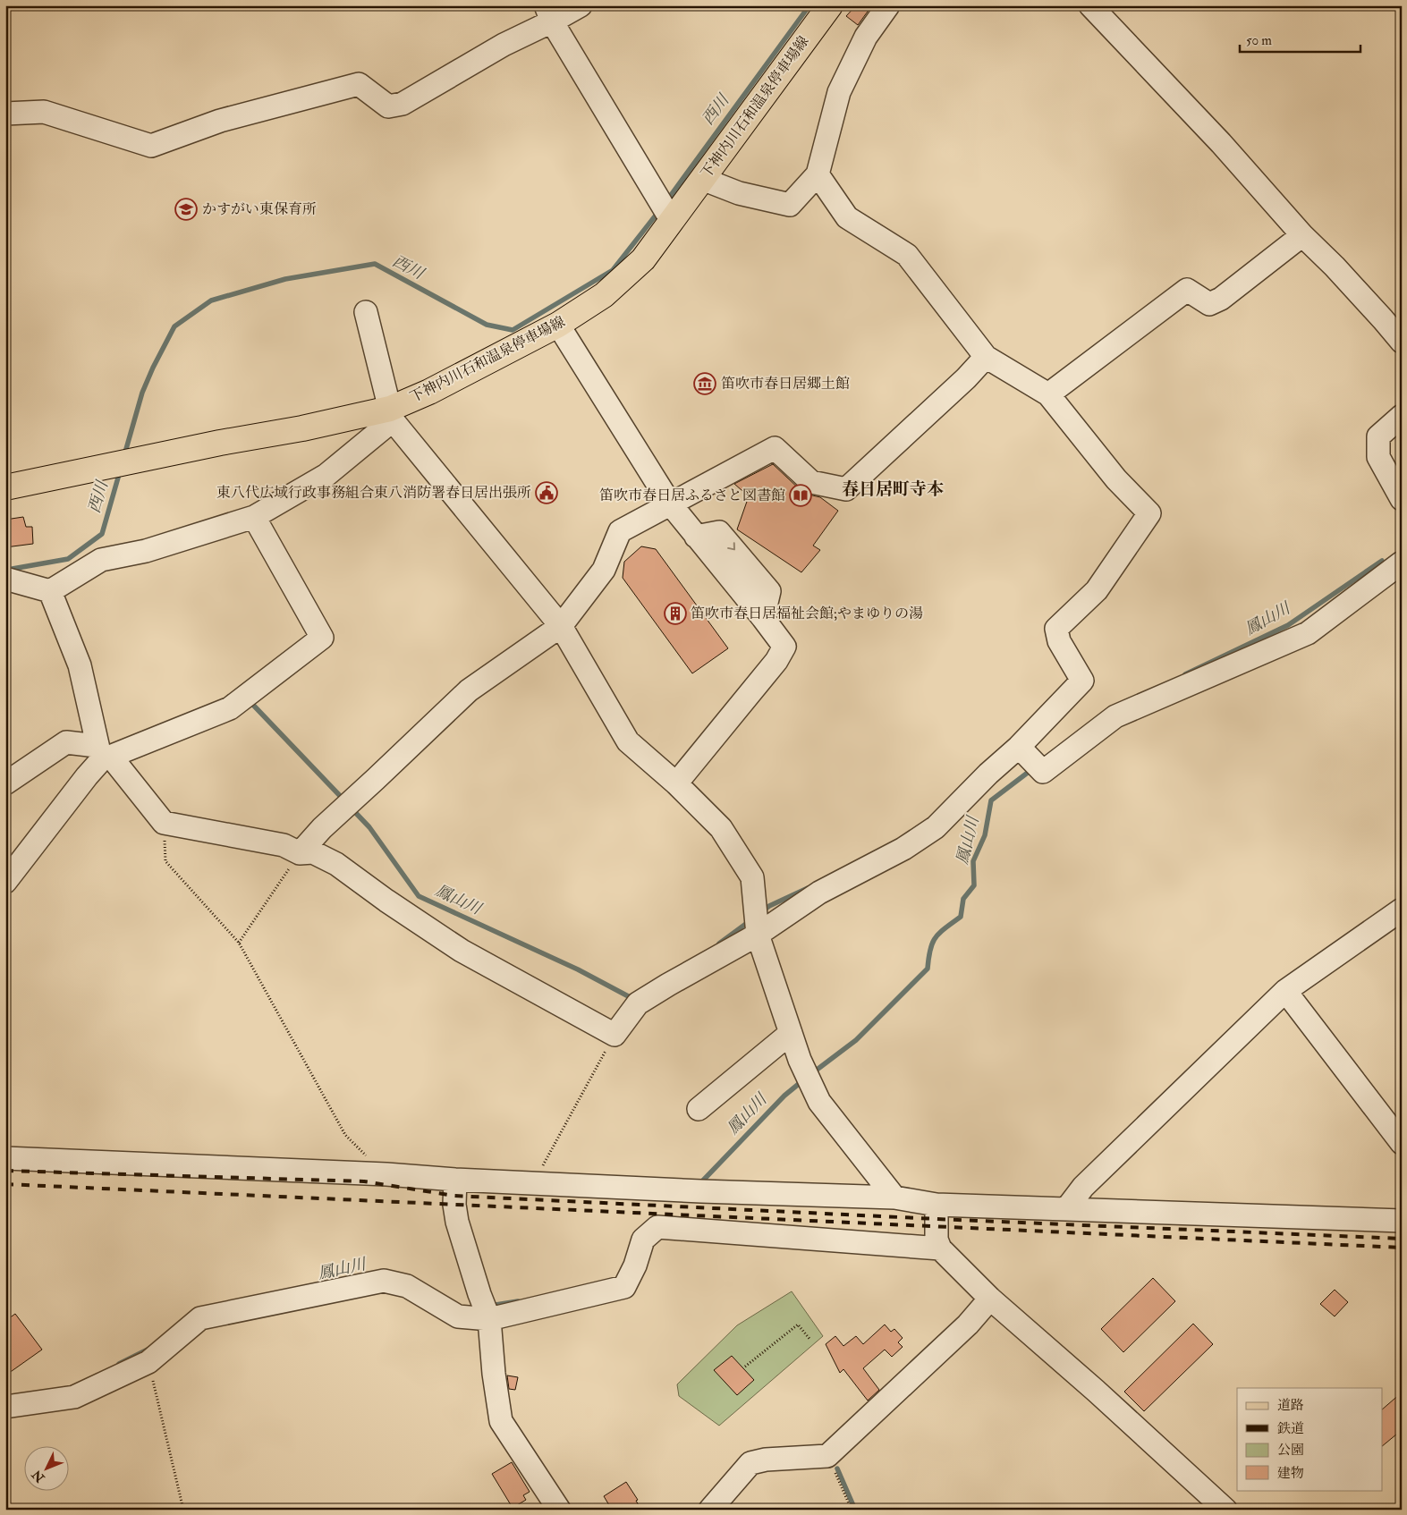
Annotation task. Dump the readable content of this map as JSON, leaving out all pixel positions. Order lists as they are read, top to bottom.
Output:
{
  "streets": {
    "main road": ["下神内川石和温泉停車場線"]
  },
  "districts": ["春日居町寺本"],
  "water": ["西川", "鳳山川"],
  "places": {
    "school or university": ["かすがい東保育所"],
    "museum": ["笛吹市春日居郷土館"],
    "public building": ["東八代広域行政事務組合東八消防署春日居出張所"],
    "library": ["笛吹市春日居ふるさと図書館"],
    "building": ["笛吹市春日居福祉会館;やまゆりの湯"]
  },
  "legend": [
    "道路",
    "鉄道",
    "公園",
    "建物"
  ],
  "scale_bar": "50 m",
  "north": "bottom left"
}
